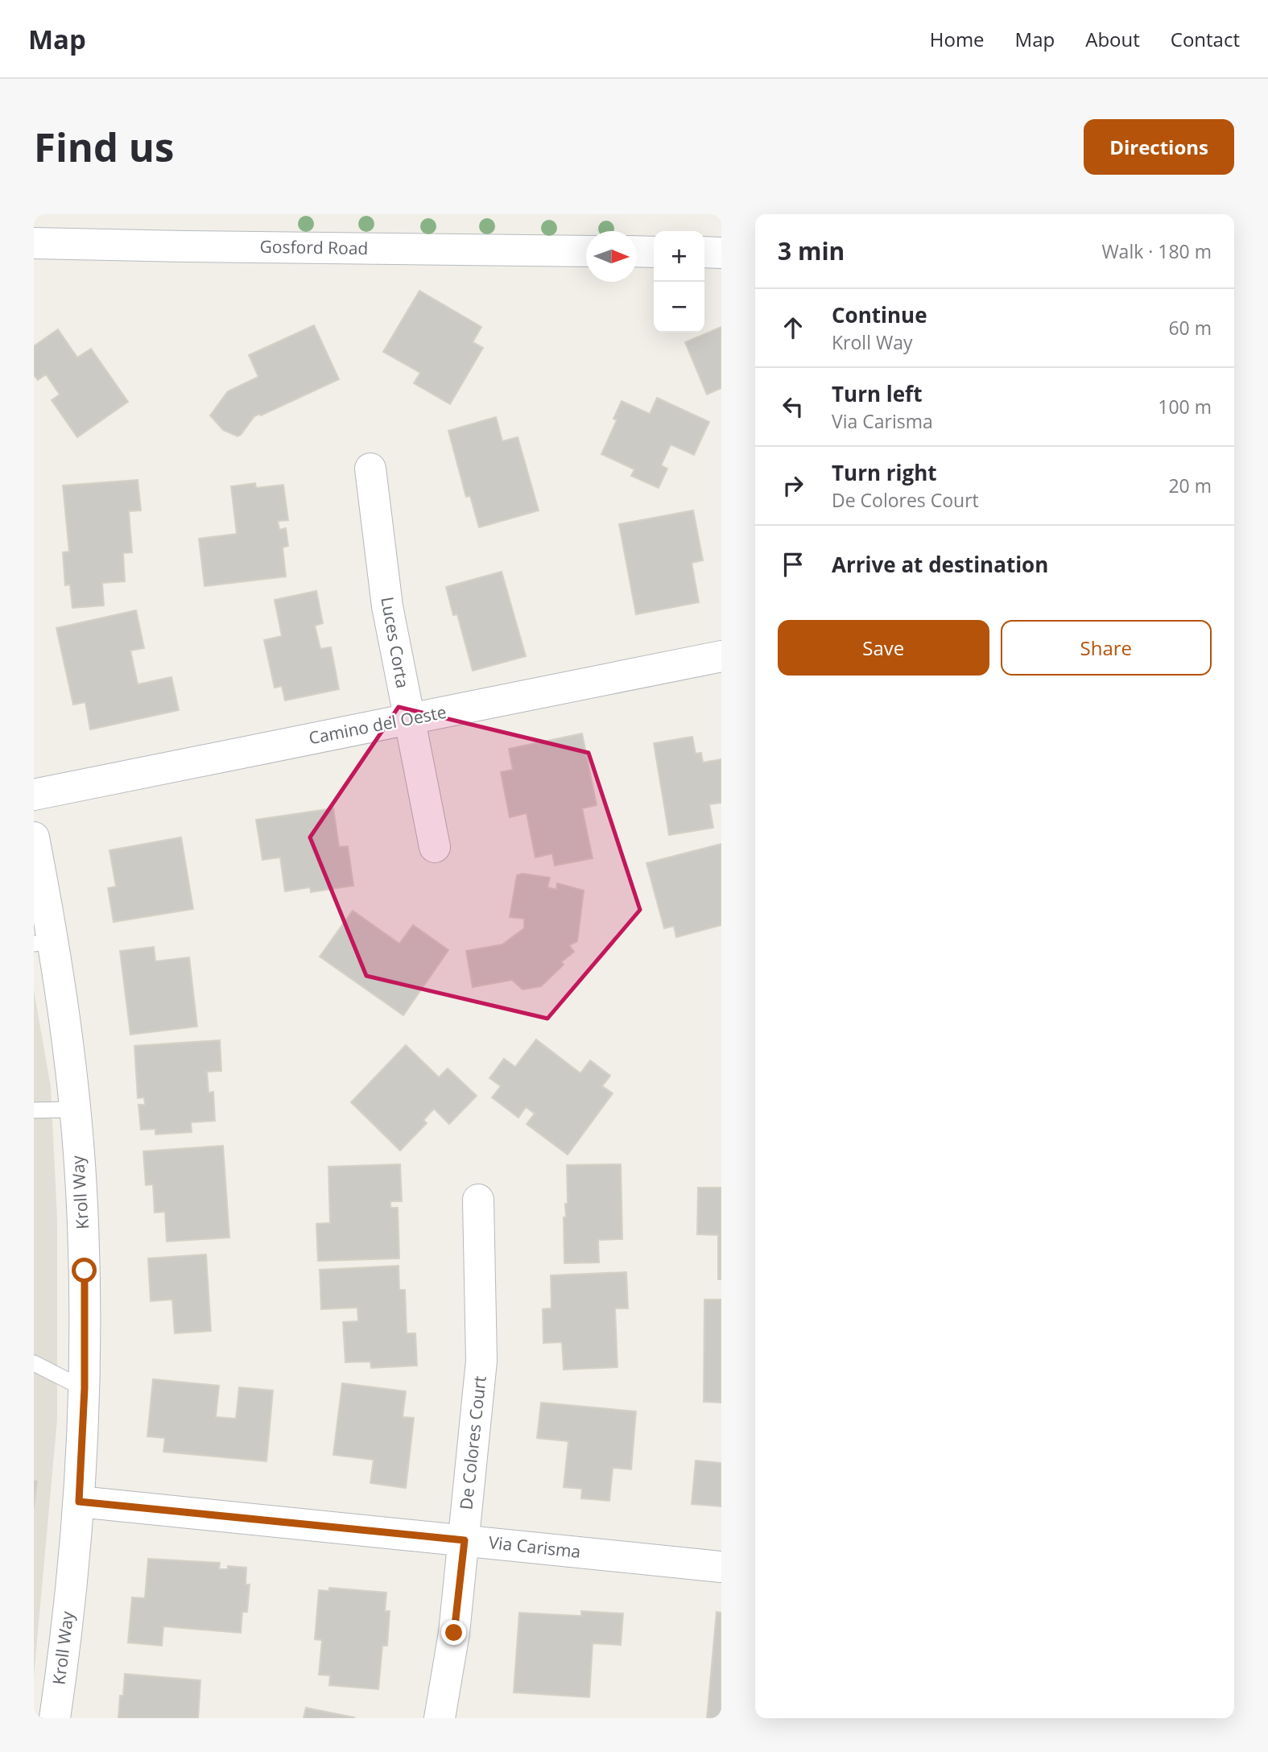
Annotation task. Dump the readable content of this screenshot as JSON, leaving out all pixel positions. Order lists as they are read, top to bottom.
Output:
{
  "streets": {
    "street": [
      "Gosford Road",
      "Luces Corta",
      "Camino del Oeste",
      "Kroll Way",
      "De Colores Court",
      "Via Carisma"
    ]
  },
  "crossings": [
    ["Luces Corta", "Camino del Oeste"],
    ["Kroll Way", "Via Carisma"],
    ["De Colores Court", "Via Carisma"]
  ],
  "north": "right",
  "page": {
    "header": "Map",
    "nav": [
      "Home",
      "Map",
      "About",
      "Contact"
    ],
    "buttons": [
      "Directions",
      ["Save", "Share"]
    ],
    "title": "Find us",
    "heading": ["3 min", "Walk · 180 m"],
    "map_buttons": ["+", "−"],
    "list": [
      ["Continue", "Kroll Way", "60 m"],
      ["Turn left", "Via Carisma", "100 m"],
      ["Turn right", "De Colores Court", "20 m"],
      "Arrive at destination"
    ]
  }
}
